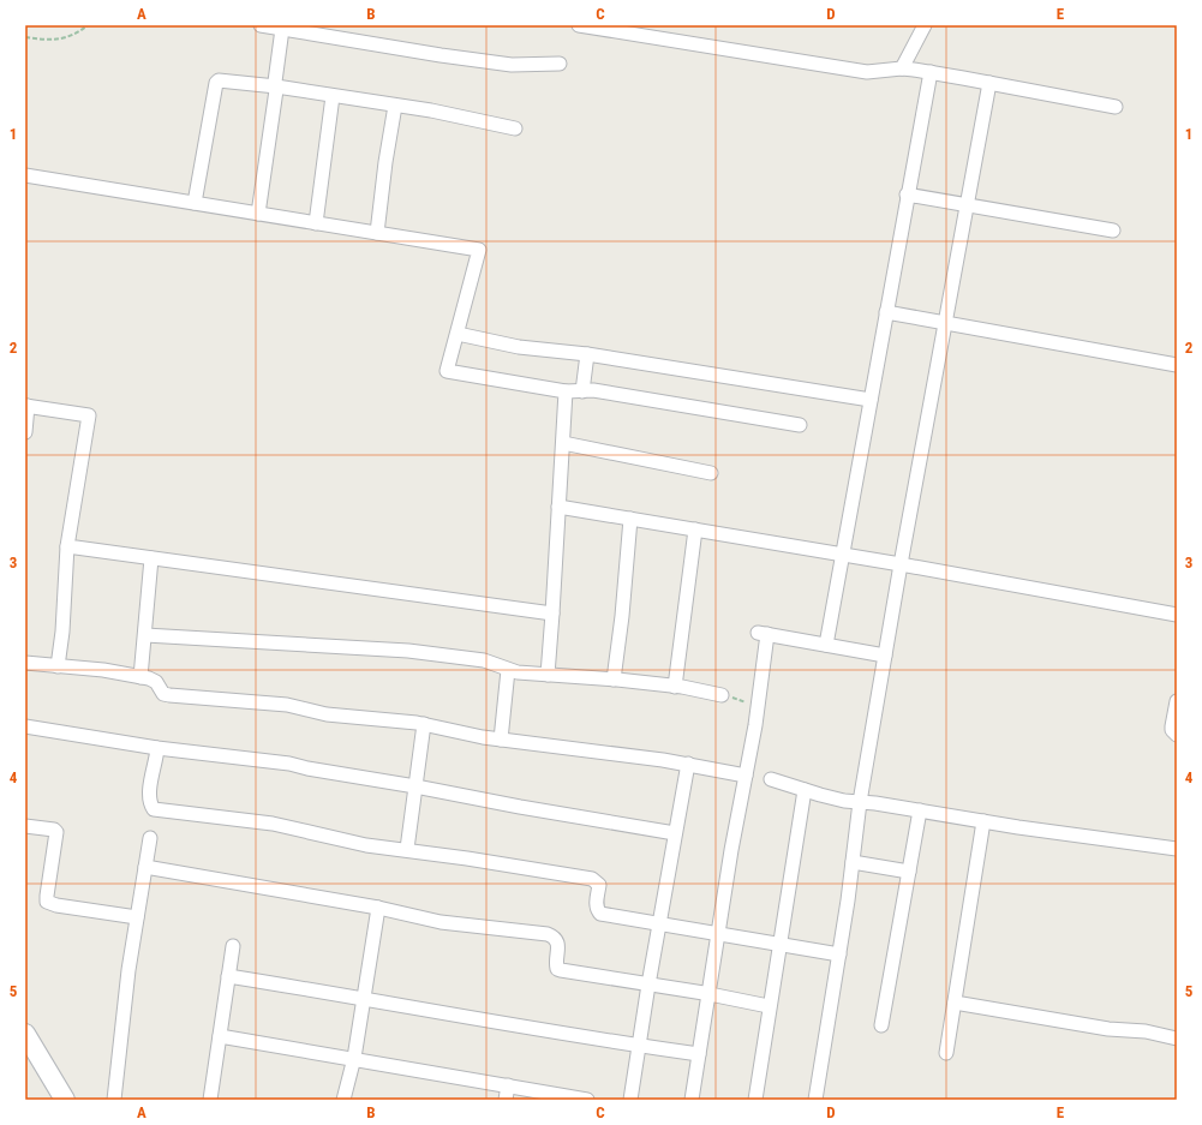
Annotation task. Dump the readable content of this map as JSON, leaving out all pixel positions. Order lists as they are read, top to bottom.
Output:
{
  "grid": {
    "columns": [
      "A",
      "B",
      "C",
      "D",
      "E"
    ],
    "rows": [
      "1",
      "2",
      "3",
      "4",
      "5"
    ]
  }
}
